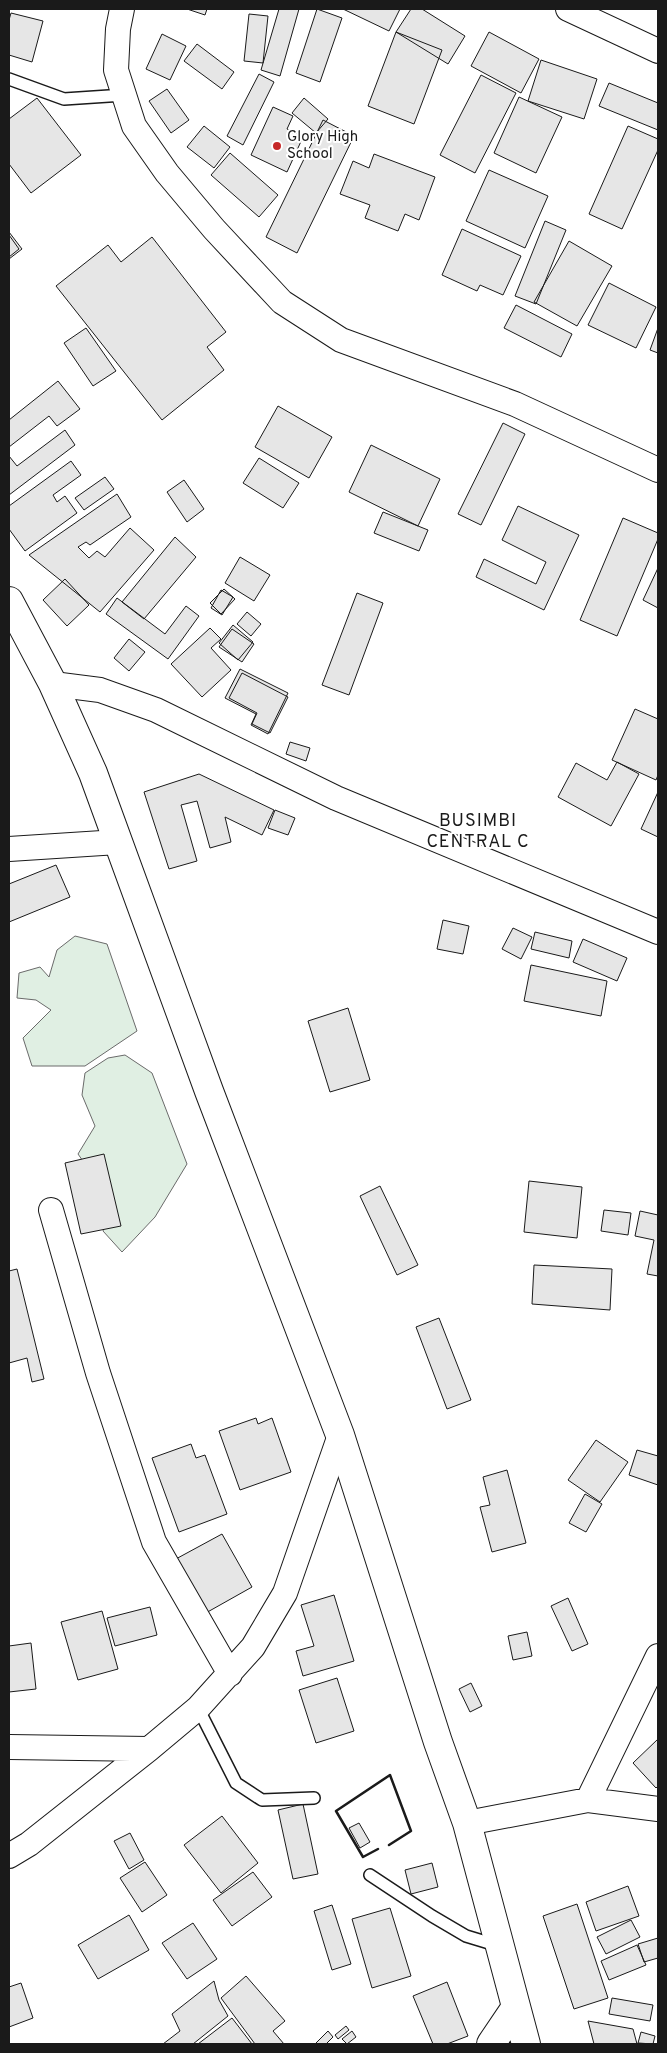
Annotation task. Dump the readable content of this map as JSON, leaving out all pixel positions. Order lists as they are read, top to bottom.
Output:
{
  "districts": ["BUSIMBI CENTRAL C"],
  "places": ["Glory High School"]
}
